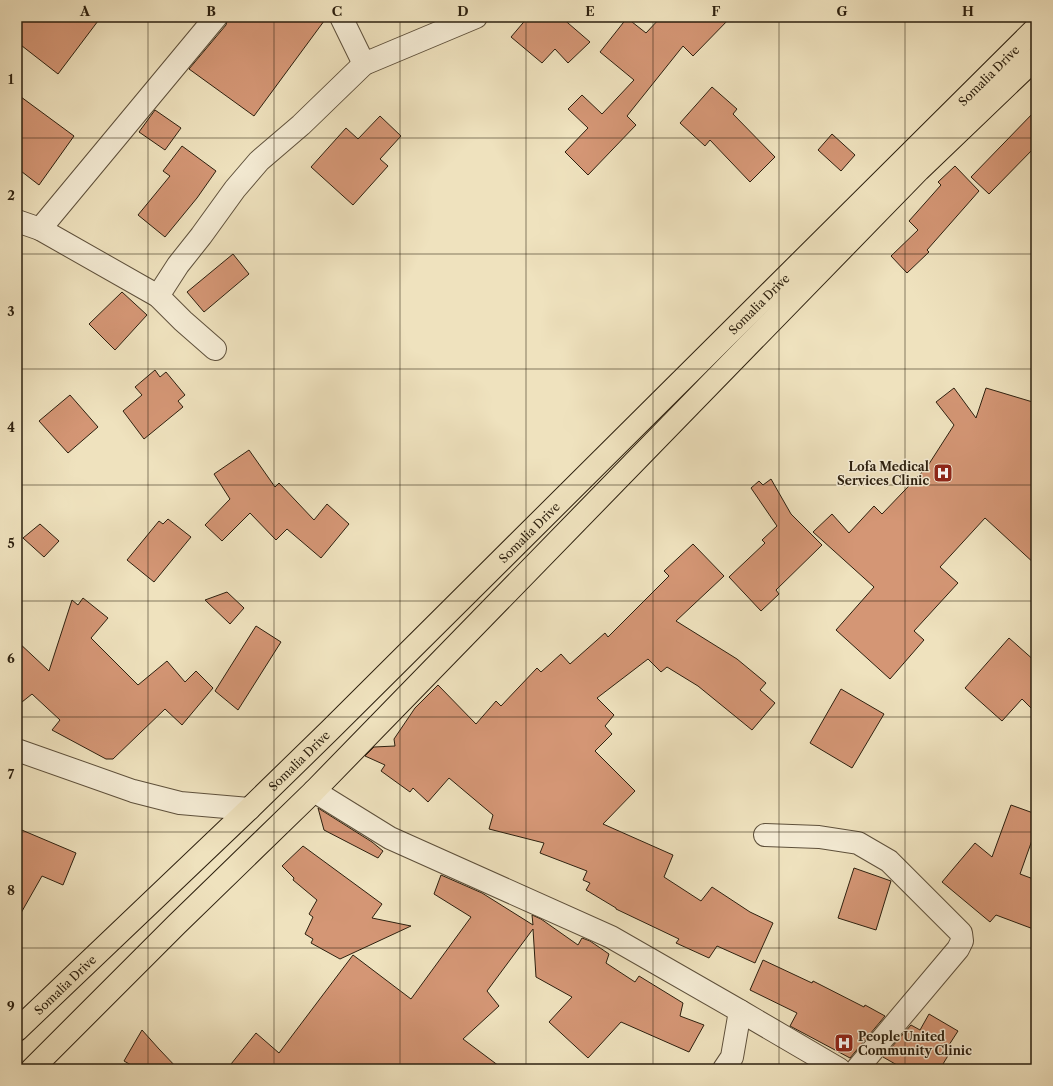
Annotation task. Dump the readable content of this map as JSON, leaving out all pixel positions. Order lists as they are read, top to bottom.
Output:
{
  "streets": {
    "main road": ["Somalia Drive"]
  },
  "places": {
    "hospital": ["Lofa Medical Services Clinic", "People United Community Clinic"]
  },
  "grid": {
    "columns": [
      "A",
      "B",
      "C",
      "D",
      "E",
      "F",
      "G",
      "H"
    ],
    "rows": [
      "1",
      "2",
      "3",
      "4",
      "5",
      "6",
      "7",
      "8",
      "9"
    ]
  }
}
